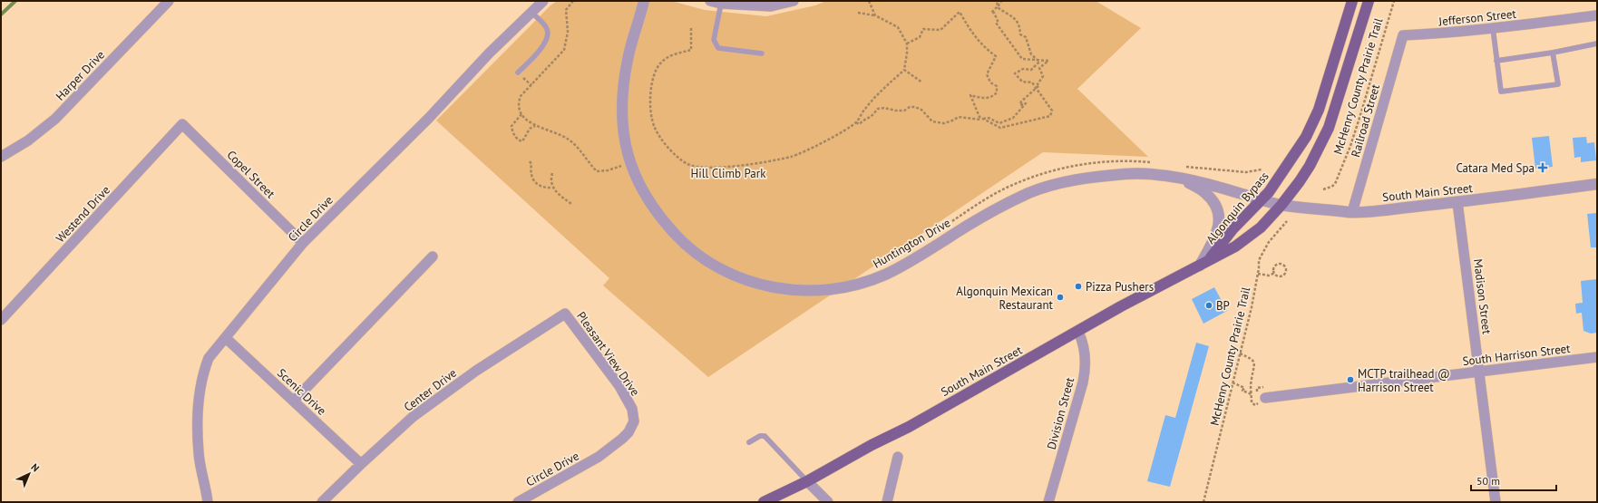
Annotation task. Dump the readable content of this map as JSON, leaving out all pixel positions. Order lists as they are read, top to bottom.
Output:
{
  "streets": {
    "main road": ["South Main Street", "Algonquin Bypass"],
    "street": [
      "Jefferson Street",
      "Harper Drive",
      "Railroad Street",
      "Copel Street",
      "Westend Drive",
      "Circle Drive",
      "Huntington Drive",
      "Madison Street",
      "Pleasant View Drive",
      "South Harrison Street",
      "Center Drive",
      "Scenic Drive",
      "Division Street"
    ],
    "path": ["McHenry County Prairie Trail"]
  },
  "crossings": [
    ["Jefferson Street", "Railroad Street"],
    ["Railroad Street", "South Main Street"],
    ["Copel Street", "Westend Drive"],
    ["Copel Street", "Circle Drive"],
    ["South Main Street", "Algonquin Bypass"],
    ["South Main Street", "Huntington Drive"],
    ["South Main Street", "Madison Street"],
    ["South Main Street", "Division Street"],
    ["Algonquin Bypass", "Huntington Drive"],
    ["Circle Drive", "Pleasant View Drive"],
    ["Circle Drive", "Scenic Drive"],
    ["Madison Street", "South Harrison Street"],
    ["Pleasant View Drive", "Center Drive"],
    ["Center Drive", "Scenic Drive"]
  ],
  "parks": ["Hill Climb Park"],
  "places": {
    "health": ["Catara Med Spa"],
    "other": [
      "Pizza Pushers",
      "Algonquin Mexican Restaurant",
      "BP",
      "MCTP trailhead @ Harrison Street"
    ]
  },
  "scale_bar": "50 m",
  "north": "top right"
}
